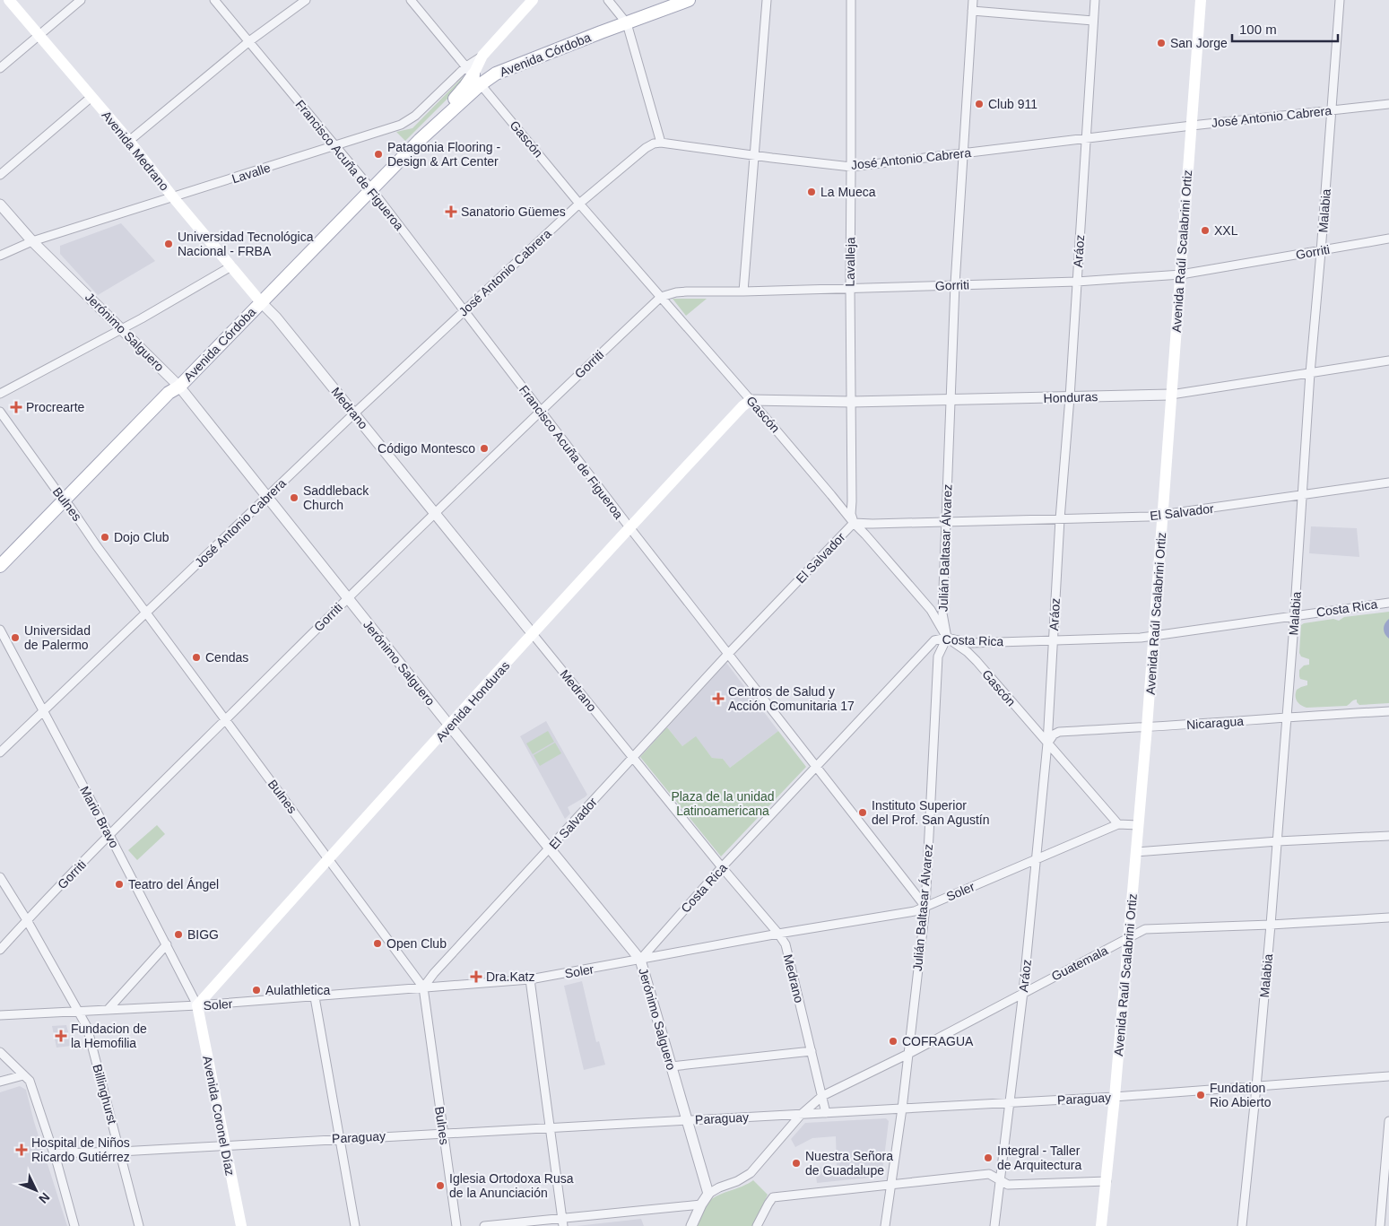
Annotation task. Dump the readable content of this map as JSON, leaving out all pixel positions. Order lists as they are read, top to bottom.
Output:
{
  "streets": {
    "main road": [
      "Avenida Córdoba",
      "Avenida Medrano",
      "Avenida Raúl Scalabrini Ortiz",
      "Avenida Honduras",
      "Avenida Coronel Díaz"
    ],
    "street": [
      "José Antonio Cabrera",
      "Gascón",
      "Francisco Acuña de Figueroa",
      "Lavalle",
      "Malabia",
      "Aráoz",
      "Gorriti",
      "Lavalleja",
      "Jerónimo Salguero",
      "Honduras",
      "Medrano",
      "Bulnes",
      "El Salvador",
      "Julián Baltasar Álvarez",
      "Costa Rica",
      "Nicaragua",
      "Mario Bravo",
      "Soler",
      "Guatemala",
      "Billinghurst",
      "Paraguay"
    ]
  },
  "crossings": [
    ["Avenida Córdoba", "Gascón"],
    ["Avenida Córdoba", "Avenida Medrano"],
    ["Avenida Córdoba", "Francisco Acuña de Figueroa"],
    ["Avenida Córdoba", "Lavalle"],
    ["Avenida Córdoba", "Jerónimo Salguero"],
    ["Avenida Córdoba", "Medrano"],
    ["Avenida Córdoba", "Bulnes"],
    ["José Antonio Cabrera", "Gascón"],
    ["José Antonio Cabrera", "Francisco Acuña de Figueroa"],
    ["José Antonio Cabrera", "Malabia"],
    ["José Antonio Cabrera", "Aráoz"],
    ["José Antonio Cabrera", "Avenida Raúl Scalabrini Ortiz"],
    ["José Antonio Cabrera", "Lavalleja"],
    ["José Antonio Cabrera", "Jerónimo Salguero"],
    ["José Antonio Cabrera", "Medrano"],
    ["José Antonio Cabrera", "Bulnes"],
    ["José Antonio Cabrera", "Julián Baltasar Álvarez"],
    ["José Antonio Cabrera", "Mario Bravo"],
    ["Gascón", "Lavalle"],
    ["Gascón", "Aráoz"],
    ["Gascón", "Gorriti"],
    ["Gascón", "Lavalleja"],
    ["Gascón", "Honduras"],
    ["Gascón", "El Salvador"],
    ["Gascón", "Julián Baltasar Álvarez"],
    ["Gascón", "Costa Rica"],
    ["Gascón", "Avenida Honduras"],
    ["Gascón", "Nicaragua"],
    ["Gascón", "Soler"],
    ["Avenida Medrano", "Lavalle"],
    ["Avenida Medrano", "Medrano"],
    ["Francisco Acuña de Figueroa", "Lavalle"],
    ["Francisco Acuña de Figueroa", "Gorriti"],
    ["Francisco Acuña de Figueroa", "El Salvador"],
    ["Francisco Acuña de Figueroa", "Julián Baltasar Álvarez"],
    ["Francisco Acuña de Figueroa", "Costa Rica"],
    ["Francisco Acuña de Figueroa", "Avenida Honduras"],
    ["Francisco Acuña de Figueroa", "Soler"],
    ["Lavalle", "Jerónimo Salguero"],
    ["Malabia", "Gorriti"],
    ["Malabia", "Honduras"],
    ["Malabia", "El Salvador"],
    ["Malabia", "Costa Rica"],
    ["Malabia", "Nicaragua"],
    ["Malabia", "Guatemala"],
    ["Malabia", "Paraguay"],
    ["Aráoz", "Gorriti"],
    ["Aráoz", "Honduras"],
    ["Aráoz", "El Salvador"],
    ["Aráoz", "Costa Rica"],
    ["Aráoz", "Nicaragua"],
    ["Aráoz", "Soler"],
    ["Aráoz", "Guatemala"],
    ["Aráoz", "Paraguay"],
    ["Avenida Raúl Scalabrini Ortiz", "Gorriti"],
    ["Avenida Raúl Scalabrini Ortiz", "Honduras"],
    ["Avenida Raúl Scalabrini Ortiz", "El Salvador"],
    ["Avenida Raúl Scalabrini Ortiz", "Costa Rica"],
    ["Avenida Raúl Scalabrini Ortiz", "Nicaragua"],
    ["Avenida Raúl Scalabrini Ortiz", "Soler"],
    ["Avenida Raúl Scalabrini Ortiz", "Guatemala"],
    ["Avenida Raúl Scalabrini Ortiz", "Paraguay"],
    ["Gorriti", "Lavalleja"],
    ["Gorriti", "Jerónimo Salguero"],
    ["Gorriti", "Medrano"],
    ["Gorriti", "Bulnes"],
    ["Gorriti", "Julián Baltasar Álvarez"],
    ["Gorriti", "Mario Bravo"],
    ["Gorriti", "Billinghurst"],
    ["Lavalleja", "Honduras"],
    ["Lavalleja", "El Salvador"],
    ["Jerónimo Salguero", "El Salvador"],
    ["Jerónimo Salguero", "Costa Rica"],
    ["Jerónimo Salguero", "Avenida Honduras"],
    ["Jerónimo Salguero", "Soler"],
    ["Jerónimo Salguero", "Paraguay"],
    ["Honduras", "Julián Baltasar Álvarez"],
    ["Honduras", "Avenida Honduras"],
    ["Medrano", "El Salvador"],
    ["Medrano", "Costa Rica"],
    ["Medrano", "Avenida Honduras"],
    ["Medrano", "Soler"],
    ["Medrano", "Guatemala"],
    ["Medrano", "Paraguay"],
    ["Bulnes", "El Salvador"],
    ["Bulnes", "Avenida Honduras"],
    ["Bulnes", "Soler"],
    ["Bulnes", "Paraguay"],
    ["El Salvador", "Julián Baltasar Álvarez"],
    ["El Salvador", "Soler"],
    ["Julián Baltasar Álvarez", "Costa Rica"],
    ["Julián Baltasar Álvarez", "Soler"],
    ["Julián Baltasar Álvarez", "Guatemala"],
    ["Julián Baltasar Álvarez", "Paraguay"],
    ["Costa Rica", "Soler"],
    ["Avenida Honduras", "Mario Bravo"],
    ["Avenida Honduras", "Soler"],
    ["Avenida Honduras", "Avenida Coronel Díaz"],
    ["Mario Bravo", "Soler"],
    ["Mario Bravo", "Avenida Coronel Díaz"],
    ["Soler", "Billinghurst"],
    ["Soler", "Avenida Coronel Díaz"],
    ["Guatemala", "Paraguay"],
    ["Billinghurst", "Paraguay"],
    ["Paraguay", "Avenida Coronel Díaz"]
  ],
  "parks": ["Plaza de la unidad Latinoamericana"],
  "places": {
    "other": [
      "San Jorge",
      "Club 911",
      "Patagonia Flooring - Design & Art Center",
      "La Mueca",
      "XXL",
      "Universidad Tecnológica Nacional - FRBA",
      "Código Montesco",
      "Saddleback Church",
      "Dojo Club",
      "Universidad de Palermo",
      "Cendas",
      "Instituto Superior del Prof. San Agustín",
      "Teatro del Ángel",
      "BIGG",
      "Open Club",
      "Aulathletica",
      "COFRAGUA",
      "Fundation Rio Abierto",
      "Integral - Taller de Arquitectura",
      "Nuestra Señora de Guadalupe",
      "Iglesia Ortodoxa Rusa de la Anunciación"
    ],
    "health": [
      "Sanatorio Güemes",
      "Procrearte",
      "Centros de Salud y Acción Comunitaria 17",
      "Dra.Katz",
      "Fundacion de la Hemofilia",
      "Hospital de Niños Ricardo Gutiérrez"
    ]
  },
  "scale_bar": "100 m",
  "north": "bottom right"
}
